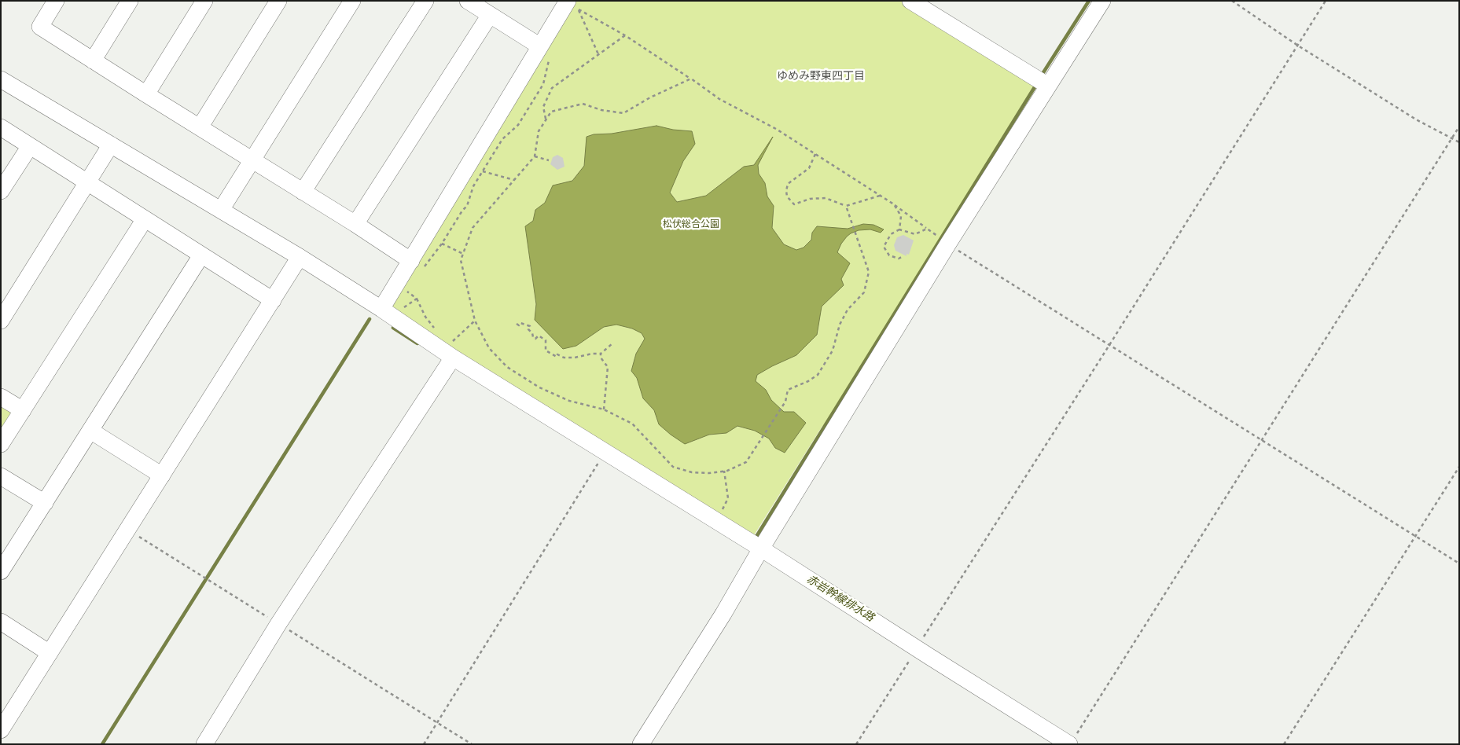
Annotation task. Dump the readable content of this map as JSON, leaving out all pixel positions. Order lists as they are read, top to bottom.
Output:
{
  "districts": ["ゆめみ野東四丁目"],
  "water": ["赤岩幹線排水路"],
  "parks": ["松伏総合公園"]
}
